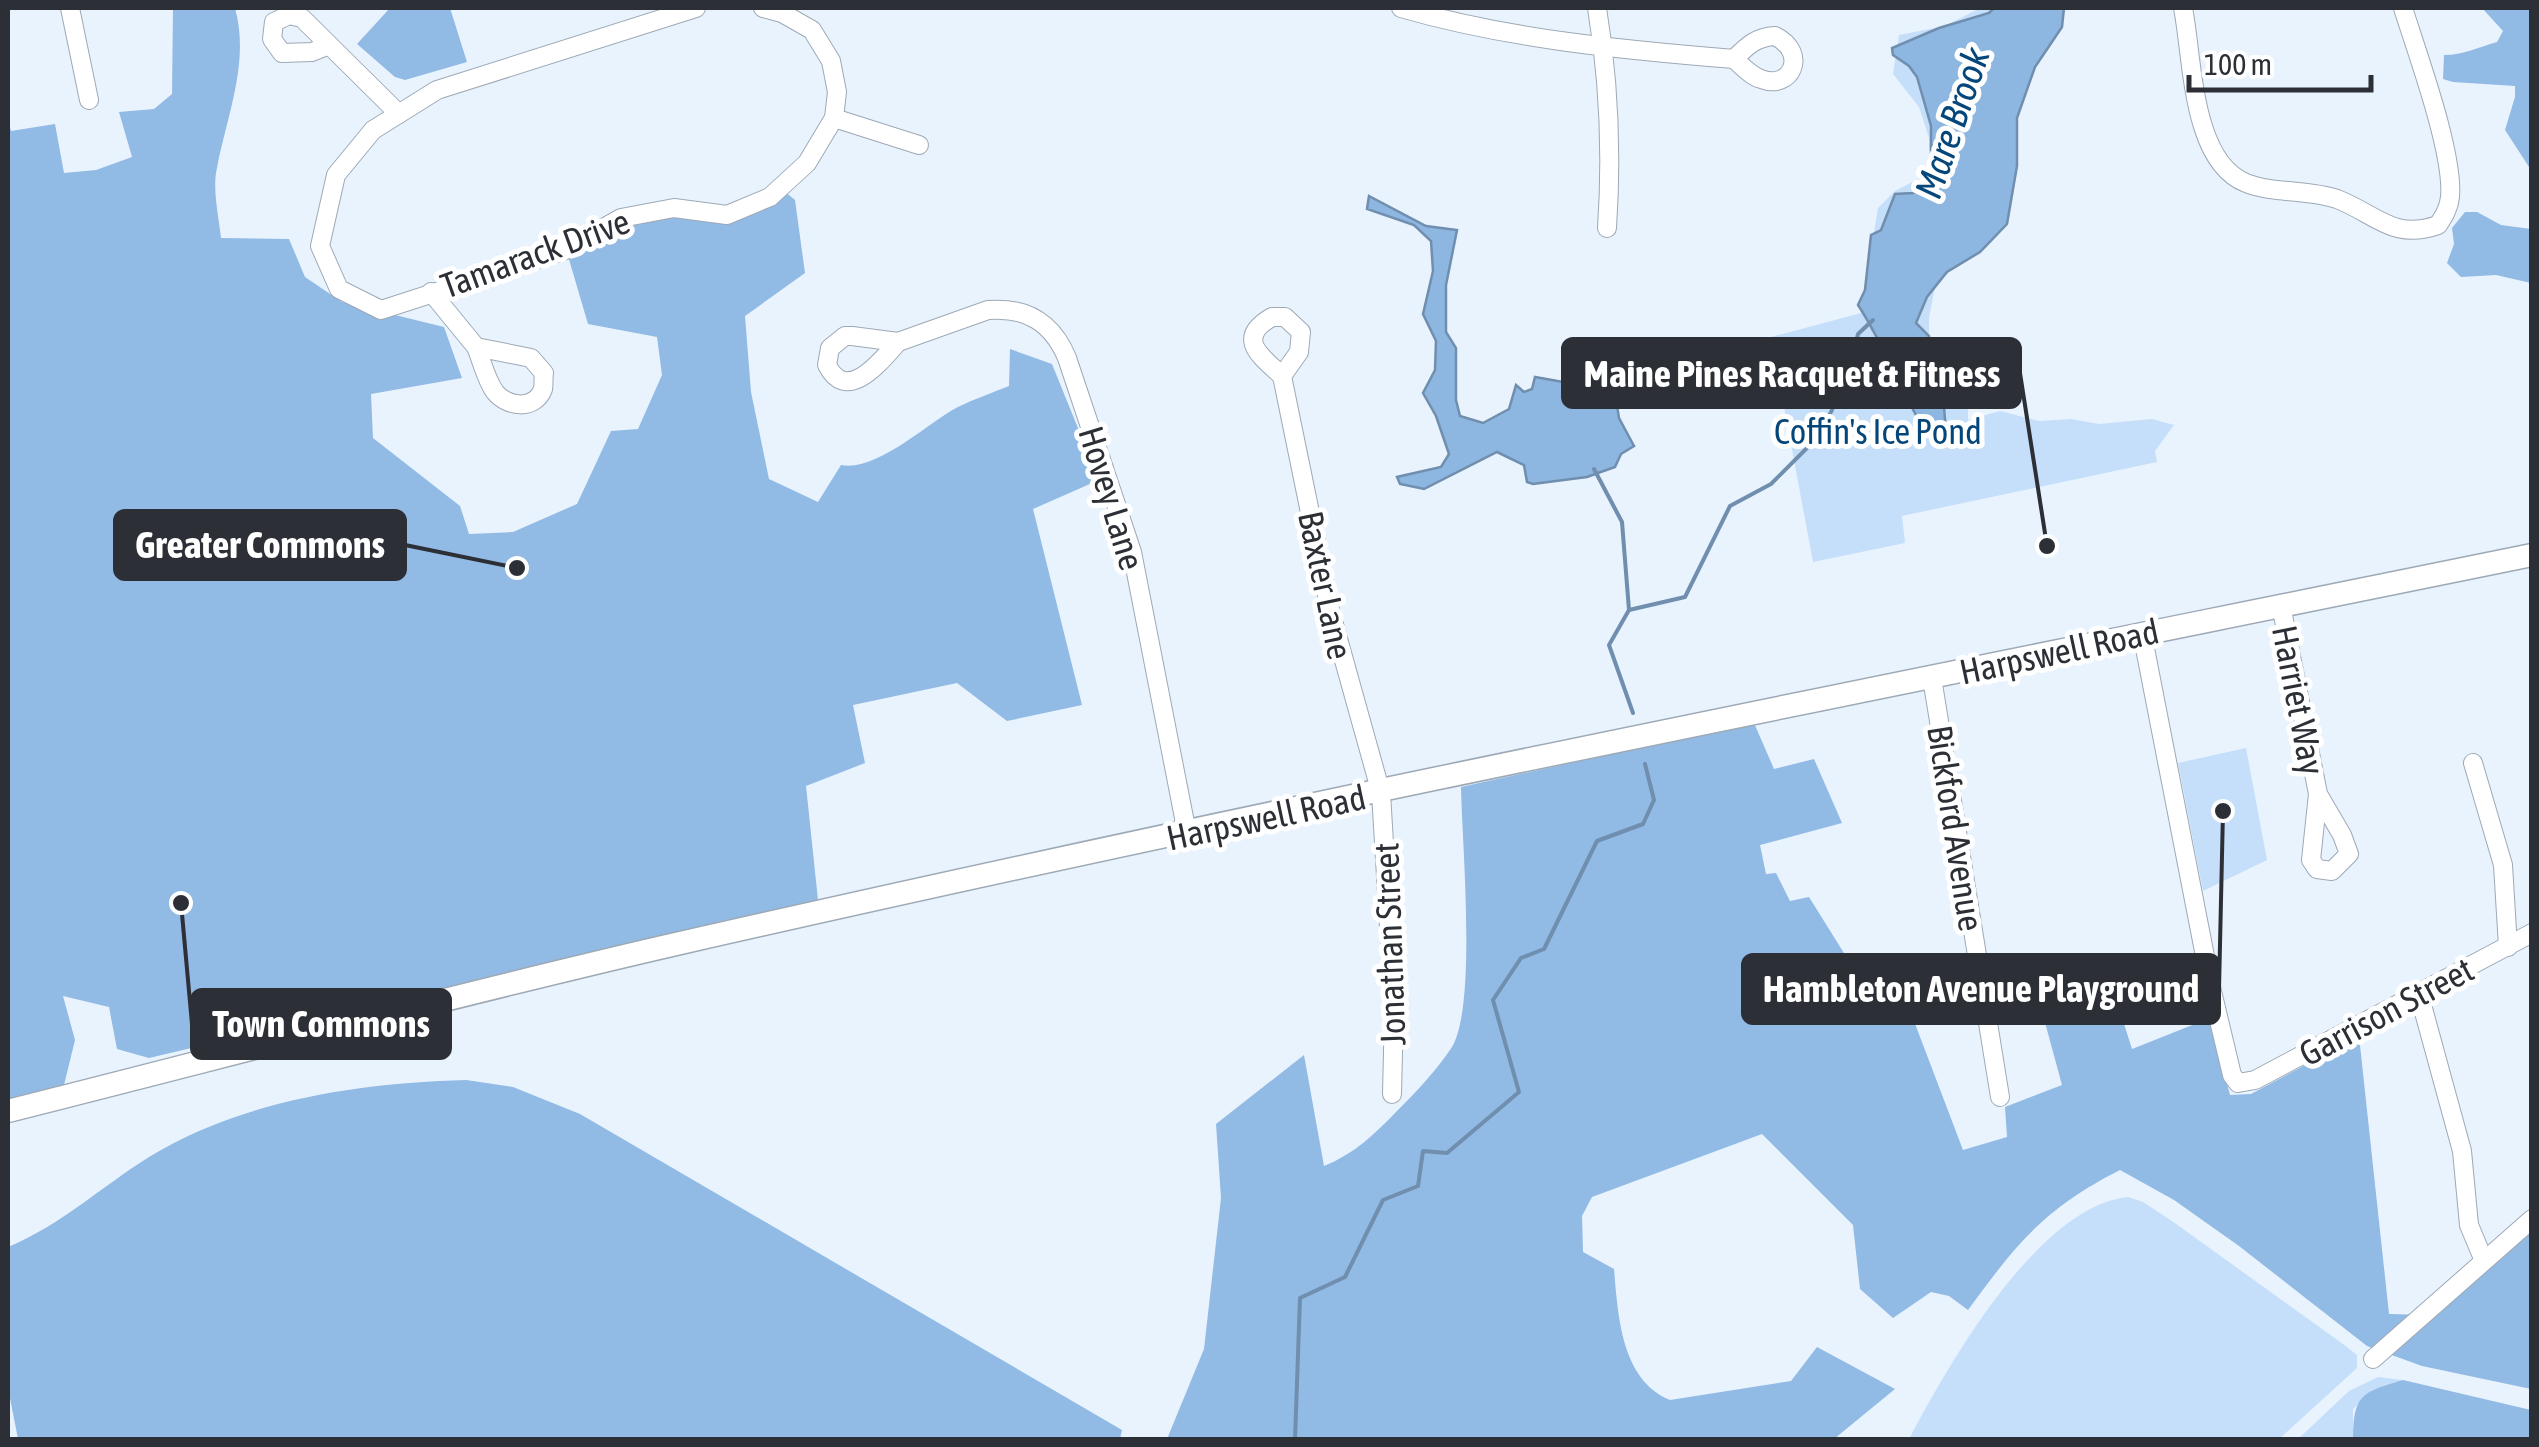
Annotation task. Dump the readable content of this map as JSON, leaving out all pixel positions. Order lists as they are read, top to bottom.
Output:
{
  "streets": {
    "main road": ["Harpswell Road"],
    "street": [
      "Tamarack Drive",
      "Hovey Lane",
      "Baxter Lane",
      "Harriet Way",
      "Bickford Avenue",
      "Jonathan Street",
      "Garrison Street"
    ]
  },
  "crossings": [
    ["Hovey Lane", "Harpswell Road"],
    ["Baxter Lane", "Harpswell Road"],
    ["Baxter Lane", "Jonathan Street"],
    ["Harpswell Road", "Harriet Way"],
    ["Harpswell Road", "Bickford Avenue"],
    ["Harpswell Road", "Jonathan Street"],
    ["Harpswell Road", "Garrison Street"]
  ],
  "water": ["Mare Brook"],
  "parks": ["Coffin's Ice Pond"],
  "places": [
    "Maine Pines Racquet & Fitness",
    "Greater Commons",
    "Hambleton Avenue Playground",
    "Town Commons"
  ],
  "scale_bar": "100 m"
}
